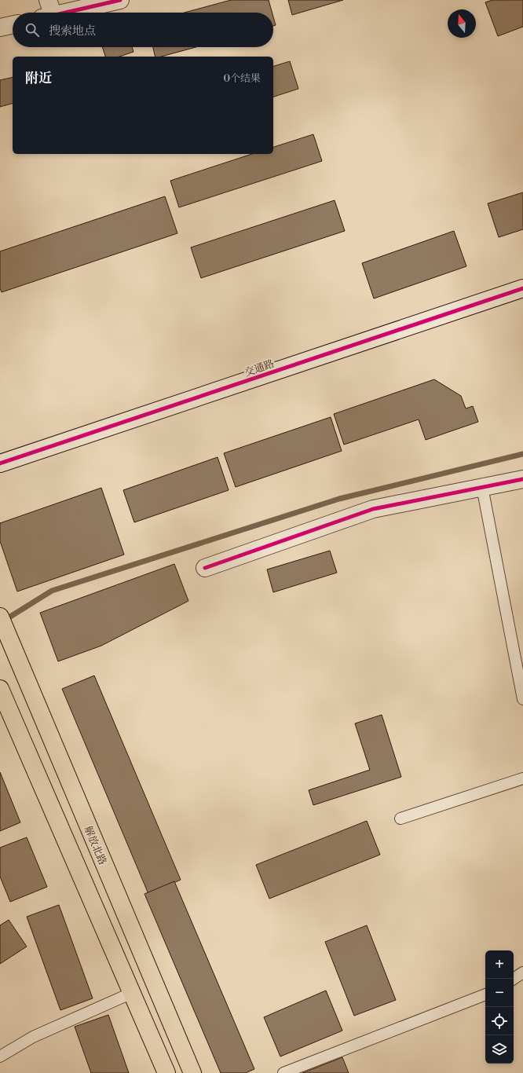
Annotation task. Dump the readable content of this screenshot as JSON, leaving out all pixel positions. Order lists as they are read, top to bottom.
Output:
{
  "streets": {
    "main road": ["解放北路"],
    "street": ["交通路"]
  },
  "north": "top",
  "page": {
    "search": "搜索地点",
    "heading": ["附近", "0个结果"],
    "map_buttons": ["+", "−"]
  }
}
